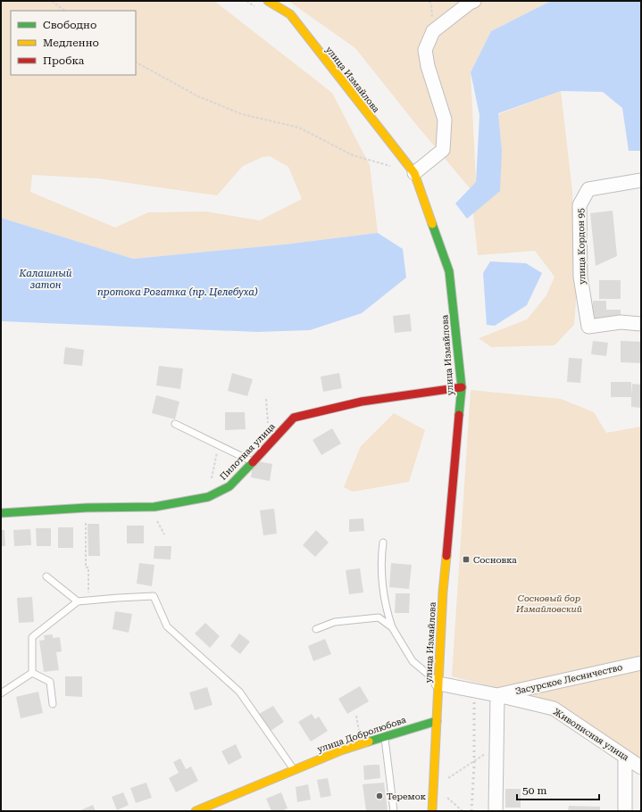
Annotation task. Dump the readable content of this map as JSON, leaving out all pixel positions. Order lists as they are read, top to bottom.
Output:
{
  "streets": {
    "main road": ["улица Измайлова", "Пилотная улица", "улица Добролюбова"],
    "street": ["улица Кордон 95", "Засурское Лесничество", "Живописная улица"]
  },
  "crossings": [
    ["улица Измайлова", "Пилотная улица"],
    ["улица Измайлова", "улица Добролюбова"],
    ["улица Измайлова", "Живописная улица"],
    ["Засурское Лесничество", "Живописная улица"]
  ],
  "water": ["Калашный затон", "протока Рогатка (пр. Целебуха)"],
  "parks": ["Сосновый бор Измайловский"],
  "places": {
    "transit": ["Сосновка"],
    "other": ["Теремок"]
  },
  "legend": ["Свободно", "Медленно", "Пробка"],
  "scale_bar": "50 m"
}
